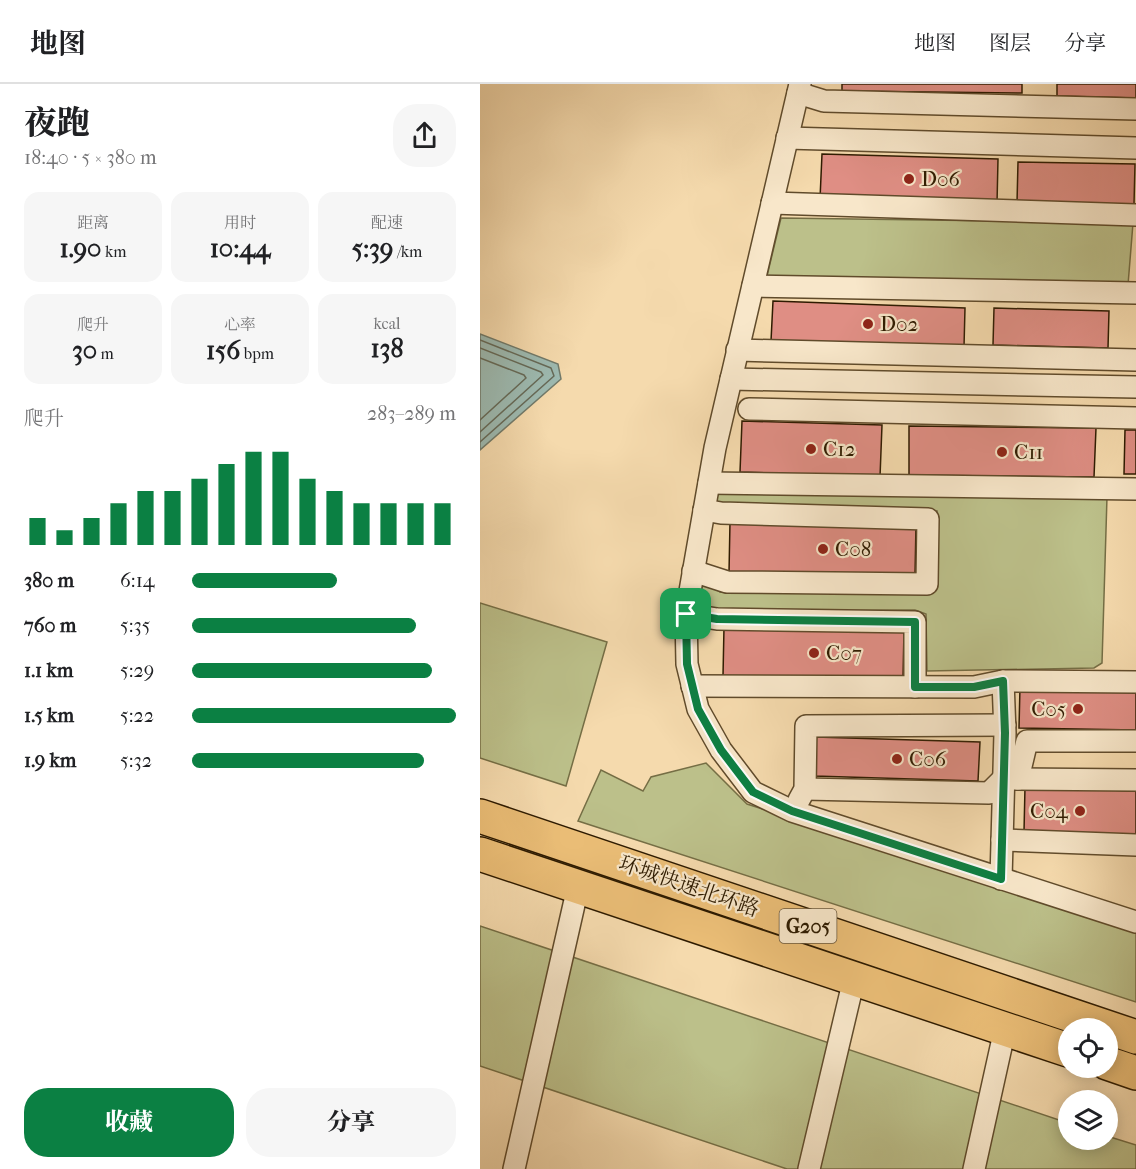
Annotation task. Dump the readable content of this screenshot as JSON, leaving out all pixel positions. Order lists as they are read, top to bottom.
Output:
{
  "streets": {
    "highway": ["环城快速北环路", "G205"]
  },
  "places": [
    "D06",
    "D02",
    "C12",
    "C11",
    "C08",
    "C07",
    "C05",
    "C06",
    "C04"
  ],
  "page": {
    "header": "地图",
    "nav": ["地图", "图层", "分享"],
    "heading": ["夜跑", "18:40 · 5 × 380 m"],
    "stats": [
      ["距离", "1.90 km"],
      ["用时", "10:44"],
      ["配速", "5:39 /km"],
      ["爬升", "30 m"],
      ["心率", "156 bpm"],
      ["kcal", "138"]
    ],
    "chart": ["爬升", "283–289 m"],
    "list": [
      {
        "name": "380 m",
        "note": "6:14"
      },
      {
        "name": "760 m",
        "note": "5:35"
      },
      {
        "name": "1.1 km",
        "note": "5:29"
      },
      {
        "name": "1.5 km",
        "note": "5:22"
      },
      {
        "name": "1.9 km",
        "note": "5:32"
      }
    ],
    "buttons": ["收藏", "分享"]
  }
}
